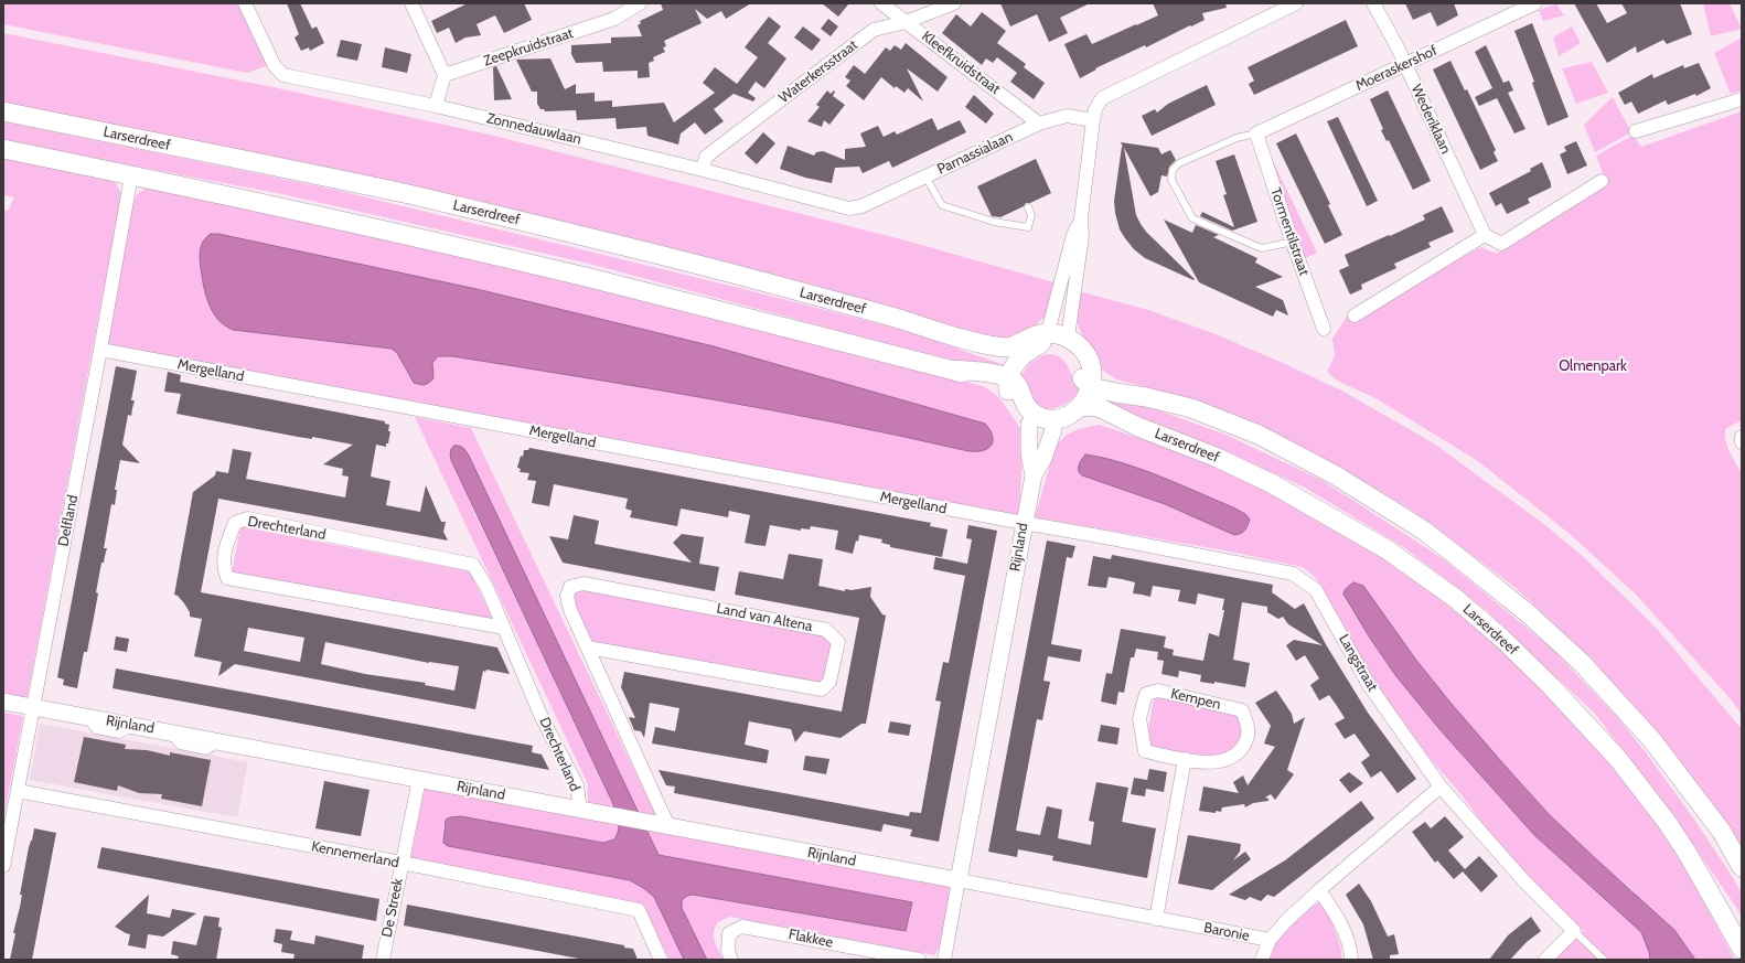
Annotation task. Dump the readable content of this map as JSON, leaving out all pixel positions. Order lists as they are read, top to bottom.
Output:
{
  "streets": {
    "main road": ["Larserdreef"],
    "street": [
      "Zeepkruidstraat",
      "Kleefkruidstraat",
      "Moeraskershof",
      "Waterkersstraat",
      "Wederiklaan",
      "Zonnedauwlaan",
      "Parnassialaan",
      "Tormentilstraat",
      "Mergelland",
      "Delfland",
      "Drechterland",
      "Rijnland",
      "Land van Altena",
      "Langstraat",
      "Kempen",
      "Kennemerland",
      "De Streek",
      "Baronie",
      "Flakkee"
    ]
  },
  "crossings": [
    ["Kleefkruidstraat", "Waterkersstraat"],
    ["Kleefkruidstraat", "Parnassialaan"],
    ["Moeraskershof", "Wederiklaan"],
    ["Moeraskershof", "Tormentilstraat"],
    ["Waterkersstraat", "Zonnedauwlaan"],
    ["Zonnedauwlaan", "Parnassialaan"],
    ["Larserdreef", "Rijnland"],
    ["Mergelland", "Delfland"],
    ["Mergelland", "Rijnland"],
    ["Mergelland", "Langstraat"],
    ["Delfland", "Rijnland"],
    ["Delfland", "Kennemerland"],
    ["Drechterland", "Rijnland"],
    ["Rijnland", "Land van Altena"],
    ["Rijnland", "Langstraat"],
    ["Rijnland", "De Streek"],
    ["Rijnland", "Baronie"],
    ["Langstraat", "Baronie"],
    ["Kennemerland", "De Streek"]
  ],
  "parks": ["Olmenpark"]
}
